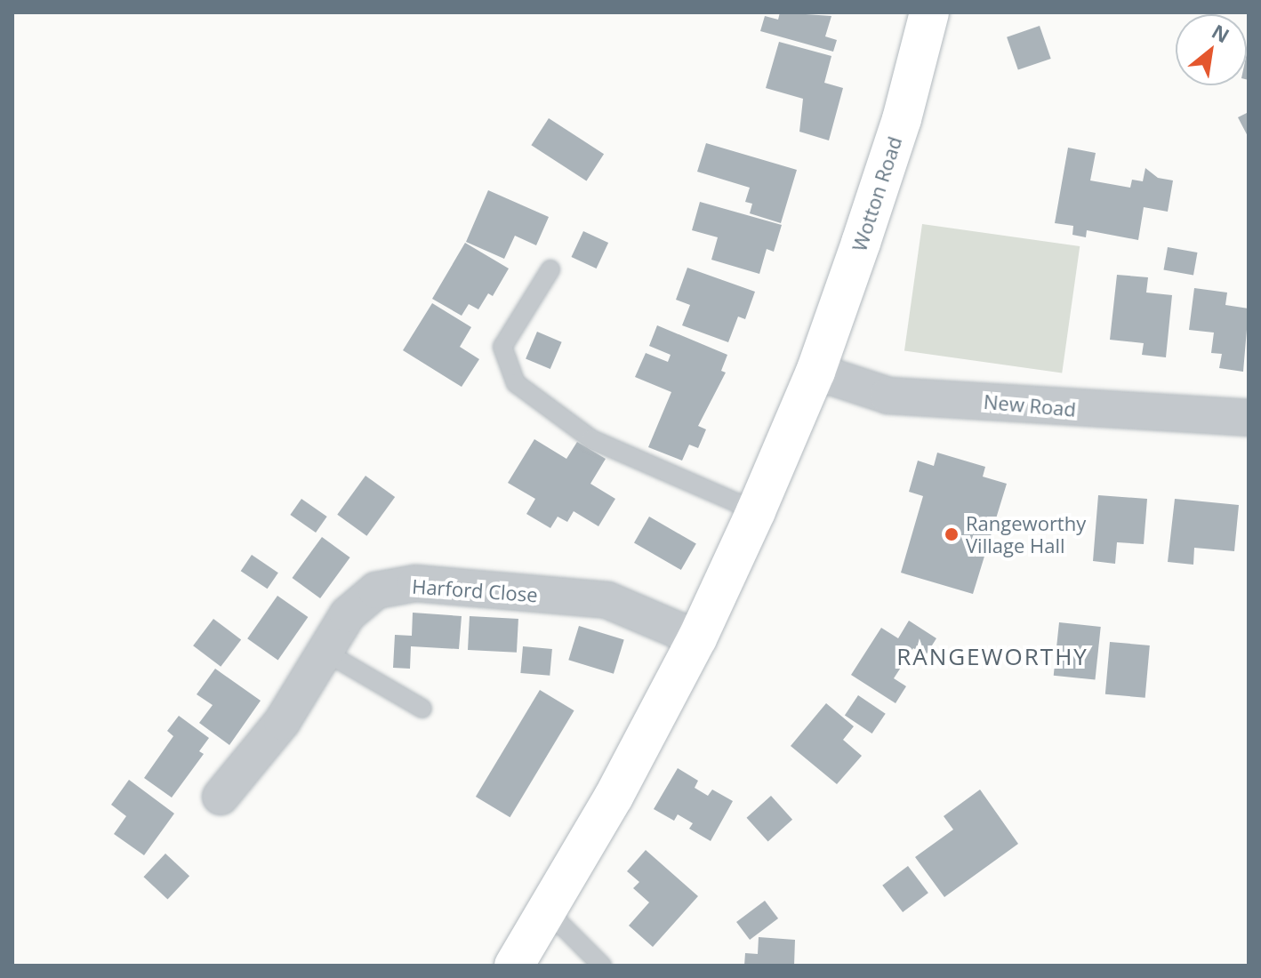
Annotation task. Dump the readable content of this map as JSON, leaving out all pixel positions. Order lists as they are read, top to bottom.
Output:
{
  "streets": {
    "main road": ["Wotton Road"],
    "street": ["New Road", "Harford Close"]
  },
  "crossings": [
    ["Wotton Road", "New Road"],
    ["Wotton Road", "Harford Close"]
  ],
  "districts": ["RANGEWORTHY"],
  "places": ["Rangeworthy Village Hall"],
  "north": "top right"
}
